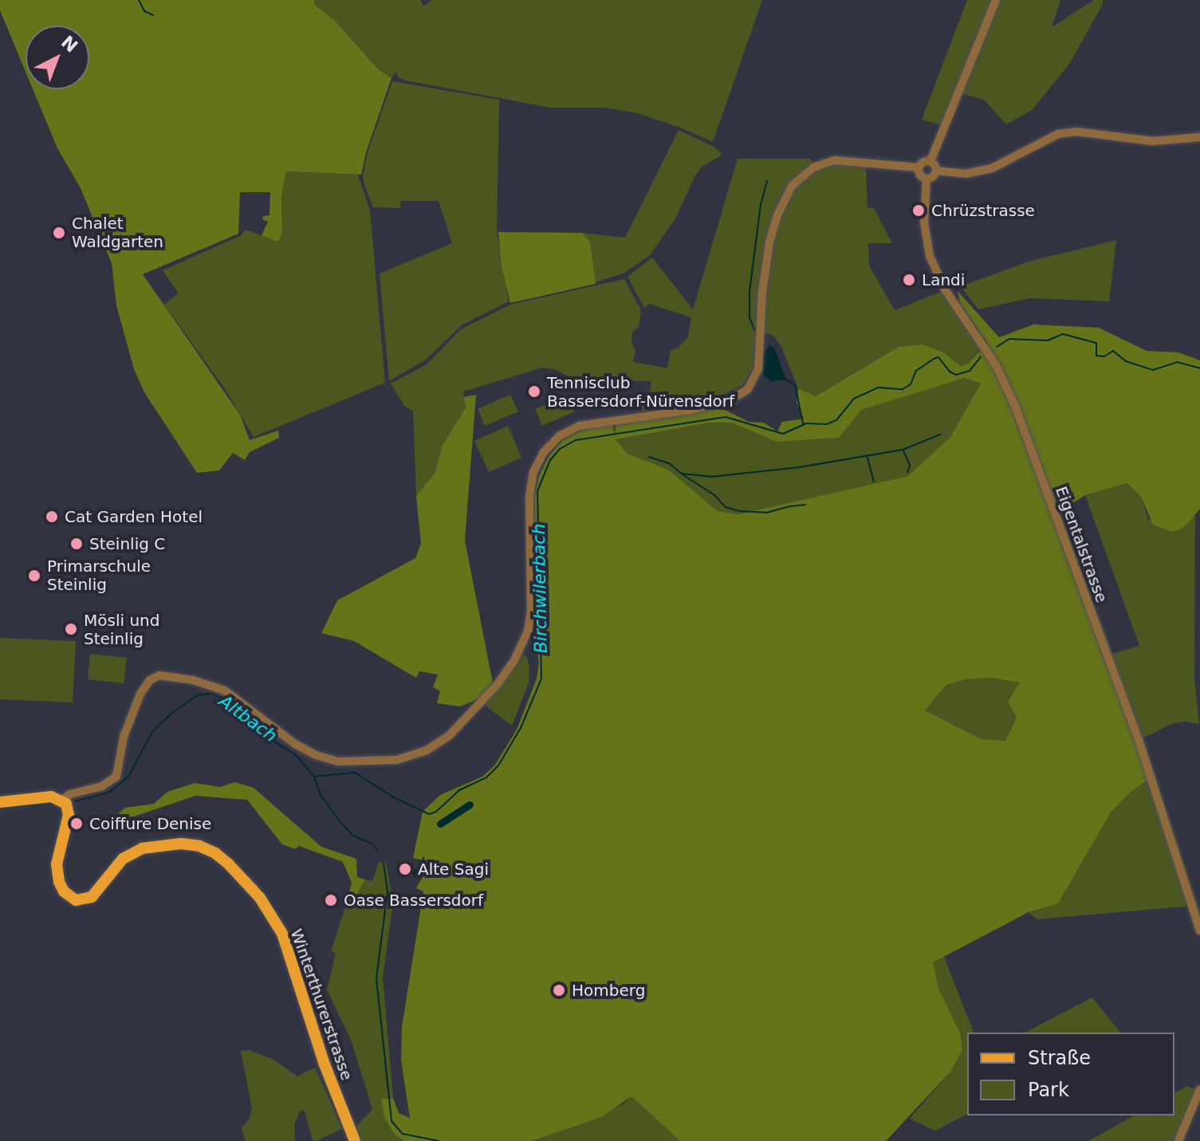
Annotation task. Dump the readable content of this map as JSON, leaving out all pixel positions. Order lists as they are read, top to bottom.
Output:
{
  "streets": {
    "main road": ["Winterthurerstrasse"],
    "street": ["Eigentalstrasse"]
  },
  "water": ["Birchwilerbach", "Altbach"],
  "places": [
    "Chrüzstrasse",
    "Chalet Waldgarten",
    "Landi",
    "Tennisclub Bassersdorf-Nürensdorf",
    "Cat Garden Hotel",
    "Steinlig C",
    "Primarschule Steinlig",
    "Mösli und Steinlig",
    "Coiffure Denise",
    "Alte Sagi",
    "Oase Bassersdorf",
    "Homberg"
  ],
  "legend": ["Straße", "Park"],
  "north": "top right"
}
